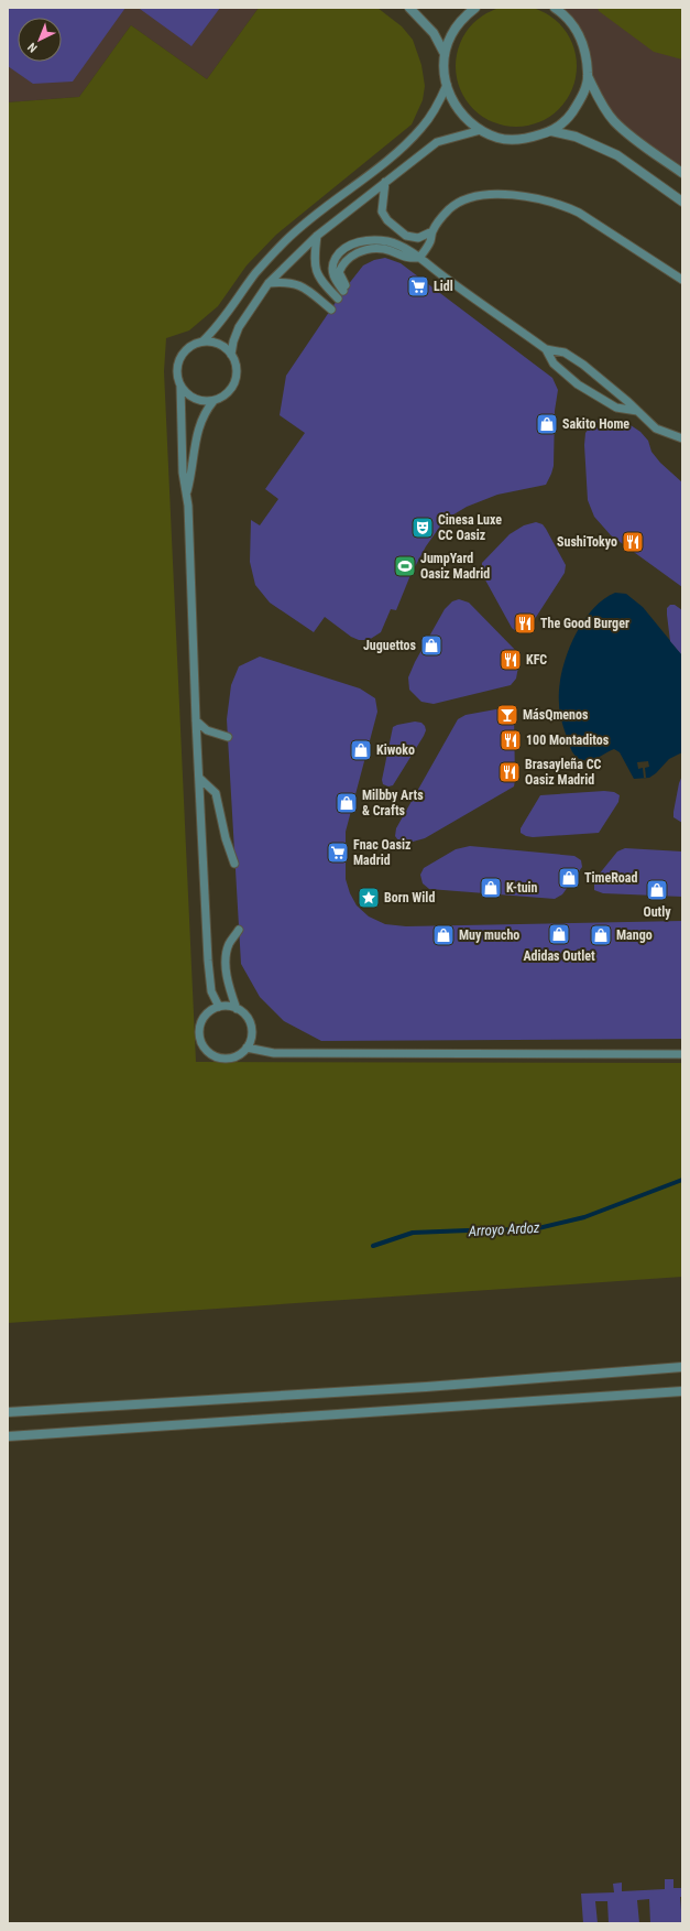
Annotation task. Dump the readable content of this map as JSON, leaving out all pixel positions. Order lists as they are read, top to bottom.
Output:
{
  "water": ["Arroyo Ardoz"],
  "places": {
    "supermarket": ["Lidl", "Fnac Oasiz Madrid"],
    "shop": [
      "Sakito Home",
      "Juguettos",
      "Kiwoko",
      "Milbby Arts & Crafts",
      "TimeRoad",
      "K-tuin",
      "Outly",
      "Adidas Outlet",
      "Muy mucho",
      "Mango"
    ],
    "theatre": ["Cinesa Luxe CC Oasiz"],
    "restaurant": [
      "SushiTokyo",
      "The Good Burger",
      "KFC",
      "100 Montaditos",
      "Brasayleña CC Oasiz Madrid"
    ],
    "sports": ["JumpYard Oasiz Madrid"],
    "bar": ["MásQmenos"],
    "place": ["Born Wild"]
  },
  "north": "bottom left"
}
